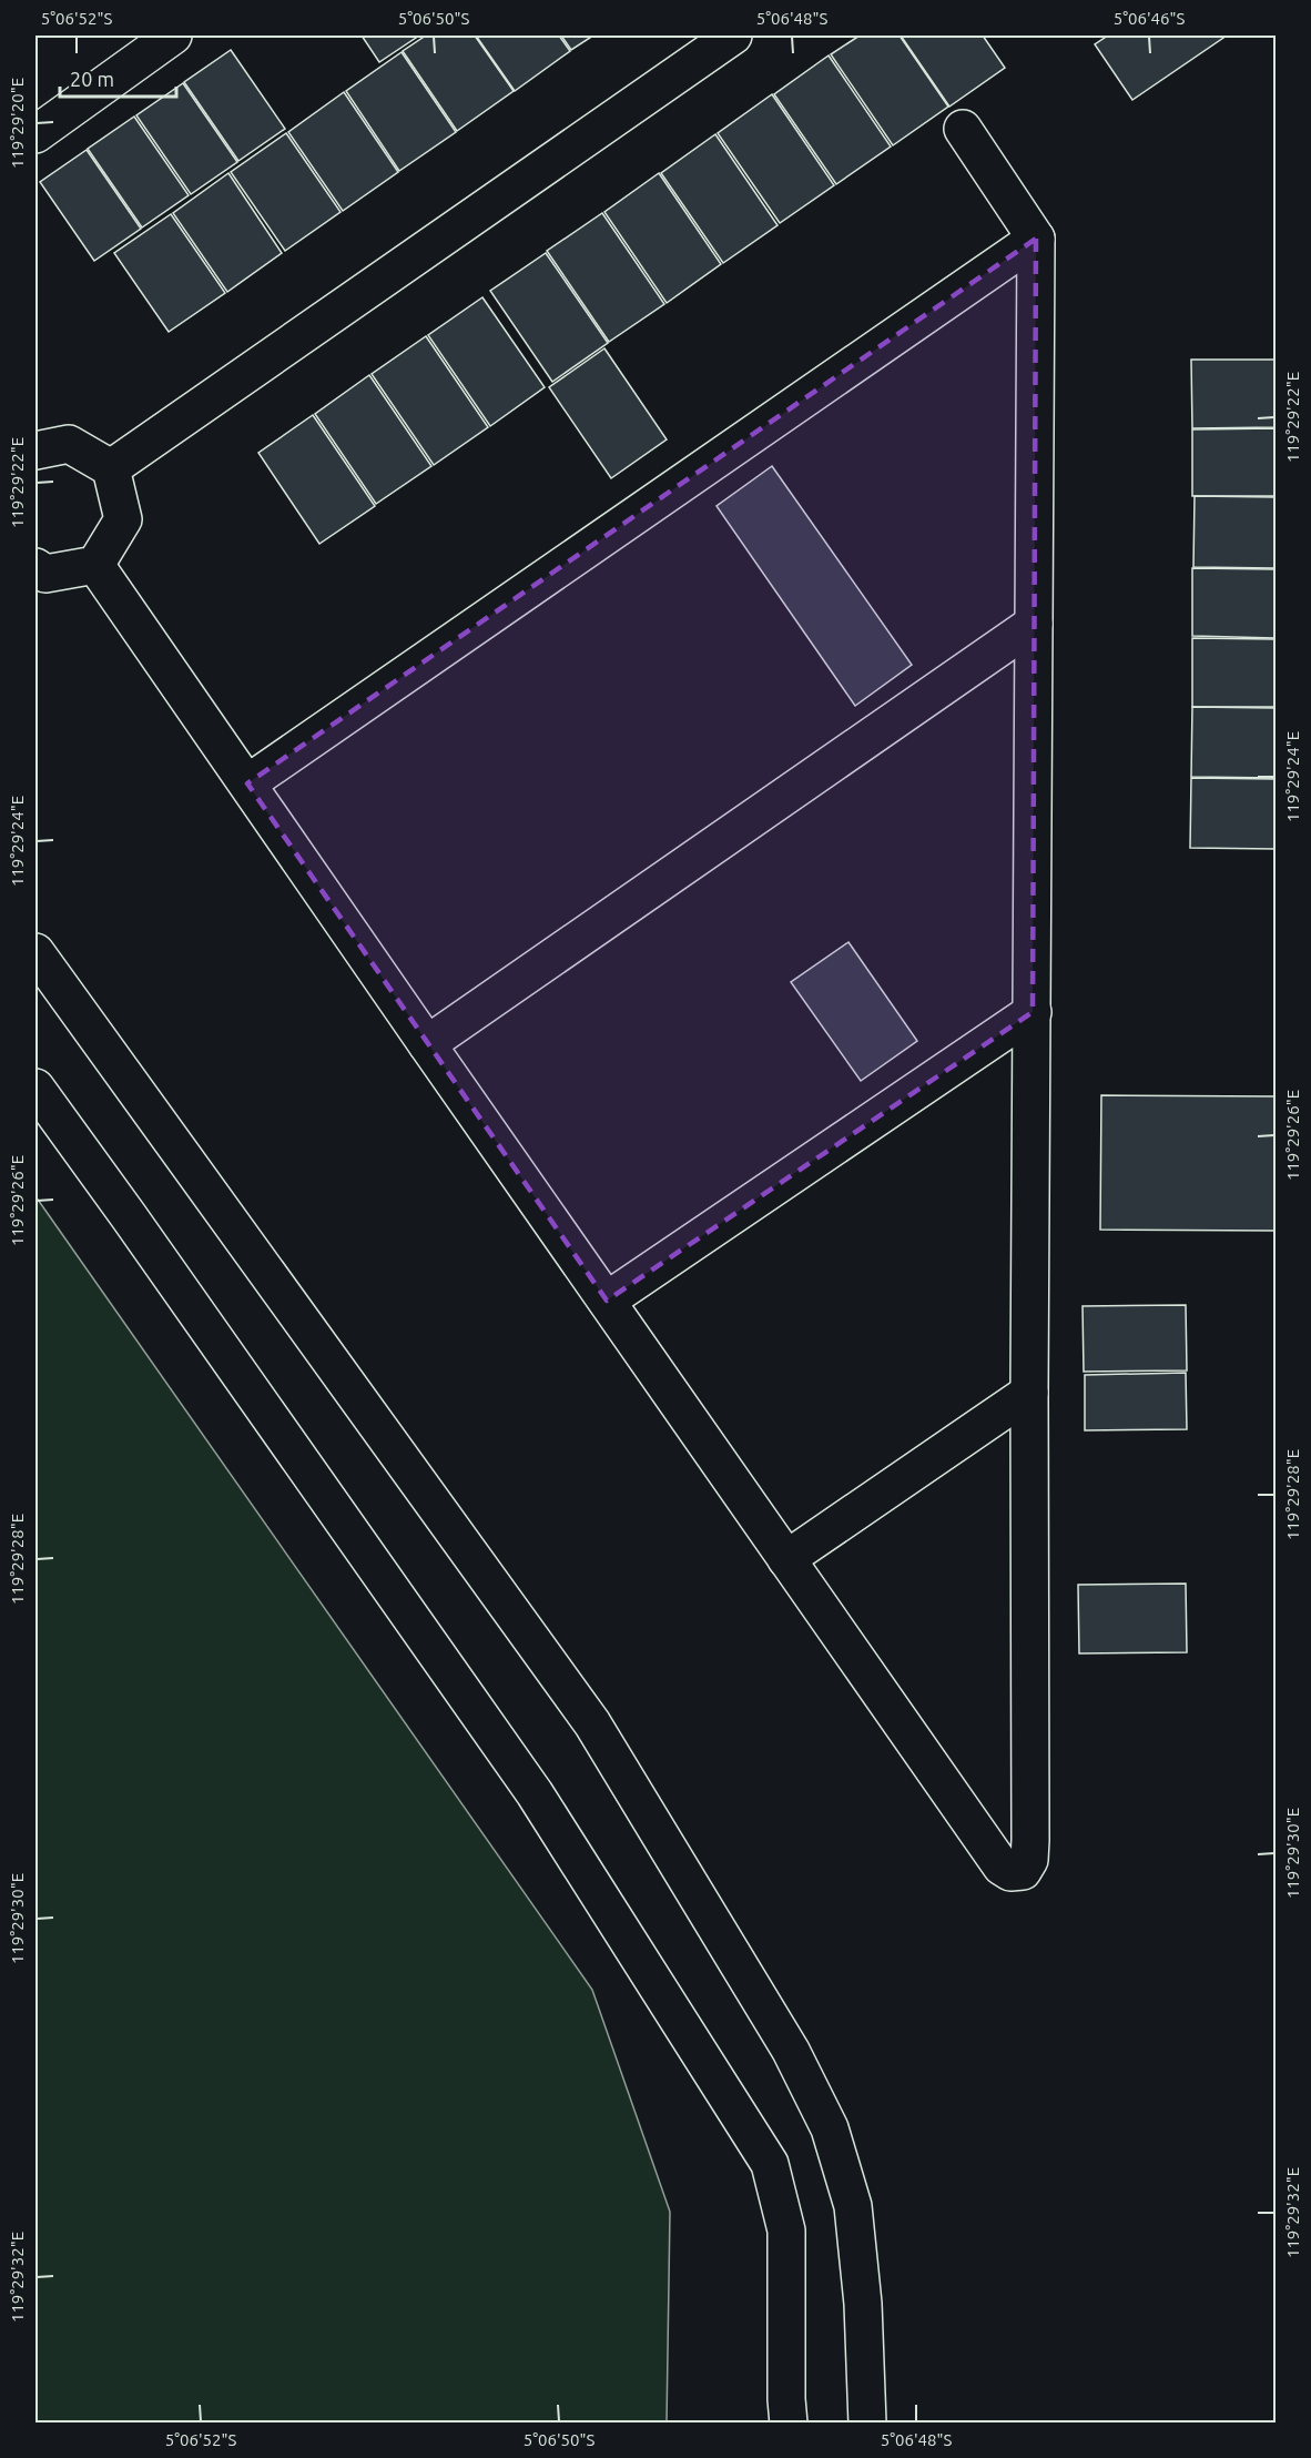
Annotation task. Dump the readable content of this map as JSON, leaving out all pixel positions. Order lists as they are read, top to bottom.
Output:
{
  "scale_bar": "20 m",
  "coordinates": [
    "5°06'52\"S",
    "5°06'50\"S",
    "5°06'48\"S",
    "5°06'46\"S",
    "119°29'20\"E",
    "119°29'22\"E",
    "119°29'24\"E",
    "119°29'26\"E",
    "119°29'28\"E",
    "119°29'30\"E",
    "119°29'32\"E"
  ]
}
